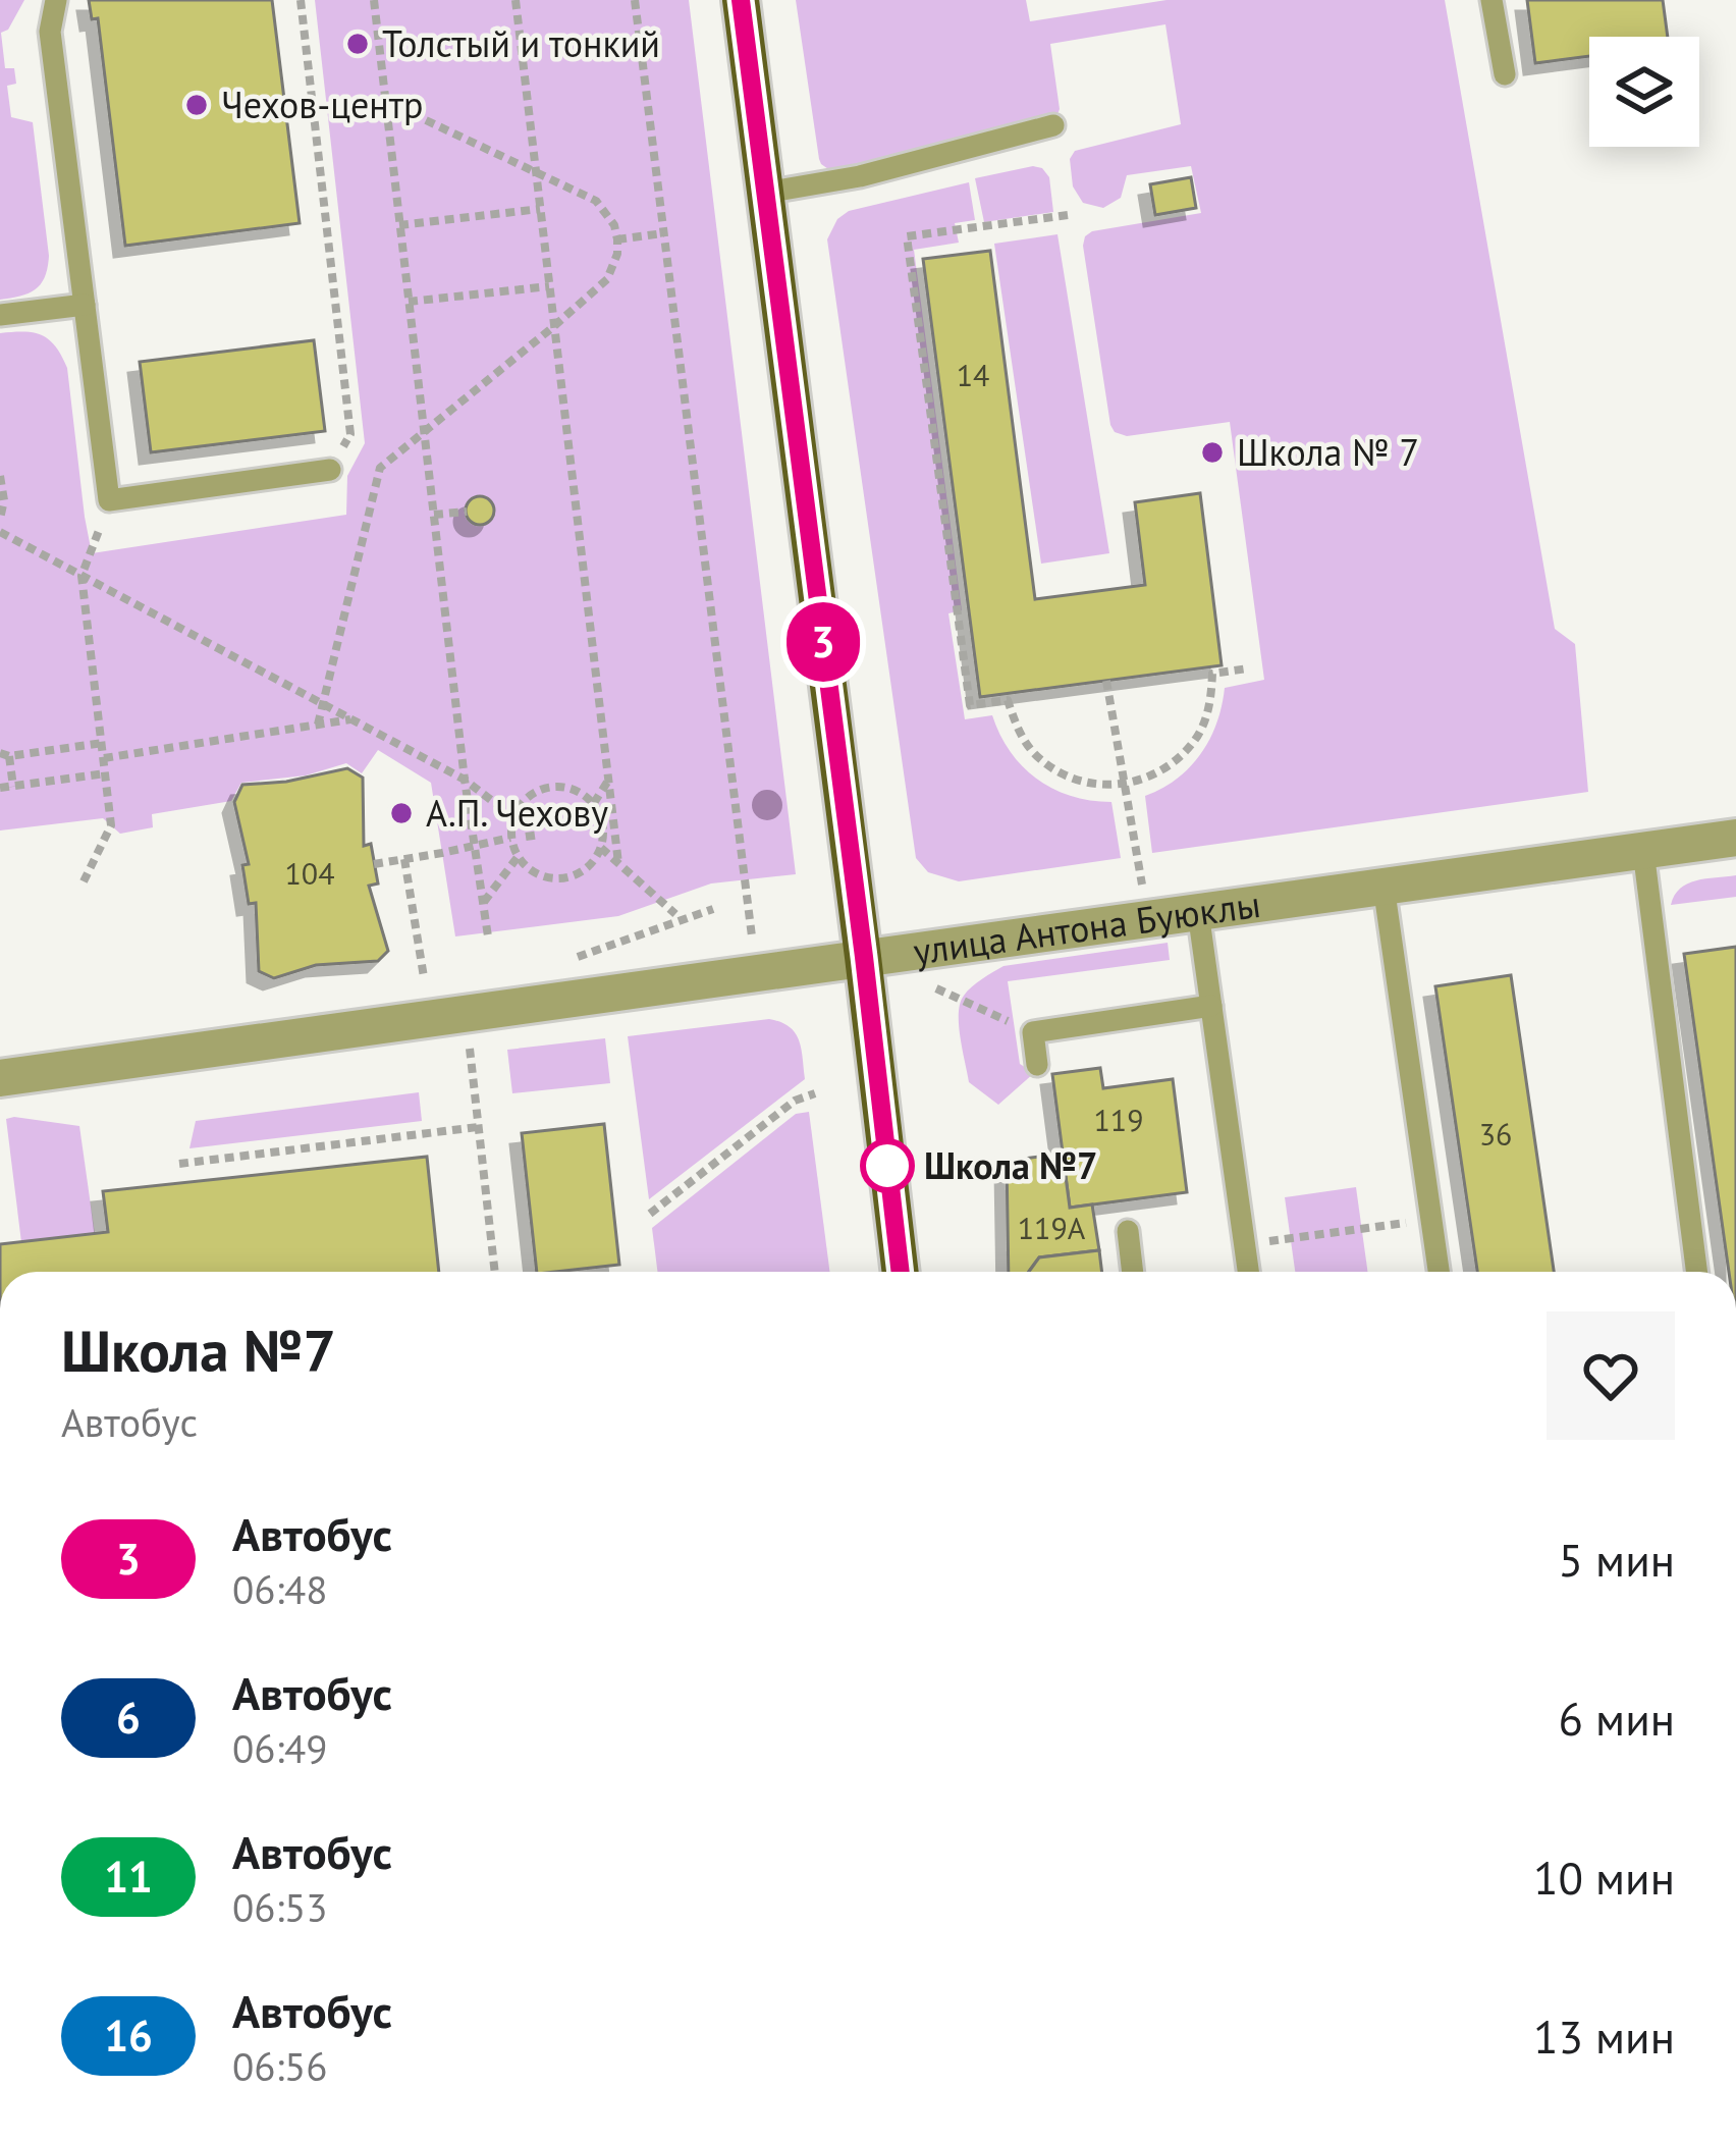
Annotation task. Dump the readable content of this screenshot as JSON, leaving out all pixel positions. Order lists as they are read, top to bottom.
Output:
{
  "streets": {
    "street": ["улица Антона Буюклы"]
  },
  "places": [
    "Толстый и тонкий",
    "Чехов-центр",
    "Школа № 7",
    "А.П. Чехову",
    "Школа №7"
  ],
  "lines": ["bus line 3"],
  "house_numbers": [
    "14",
    "104",
    "119",
    "36",
    "119А"
  ],
  "page": {
    "on_map": "3",
    "heading": ["Школа №7", "Автобус"],
    "list": [
      {
        "mark": "3",
        "name": "Автобус",
        "note": "06:48",
        "value": "5 мин"
      },
      {
        "mark": "6",
        "name": "Автобус",
        "note": "06:49",
        "value": "6 мин"
      },
      {
        "mark": "11",
        "name": "Автобус",
        "note": "06:53",
        "value": "10 мин"
      },
      {
        "mark": "16",
        "name": "Автобус",
        "note": "06:56",
        "value": "13 мин"
      }
    ]
  }
}
